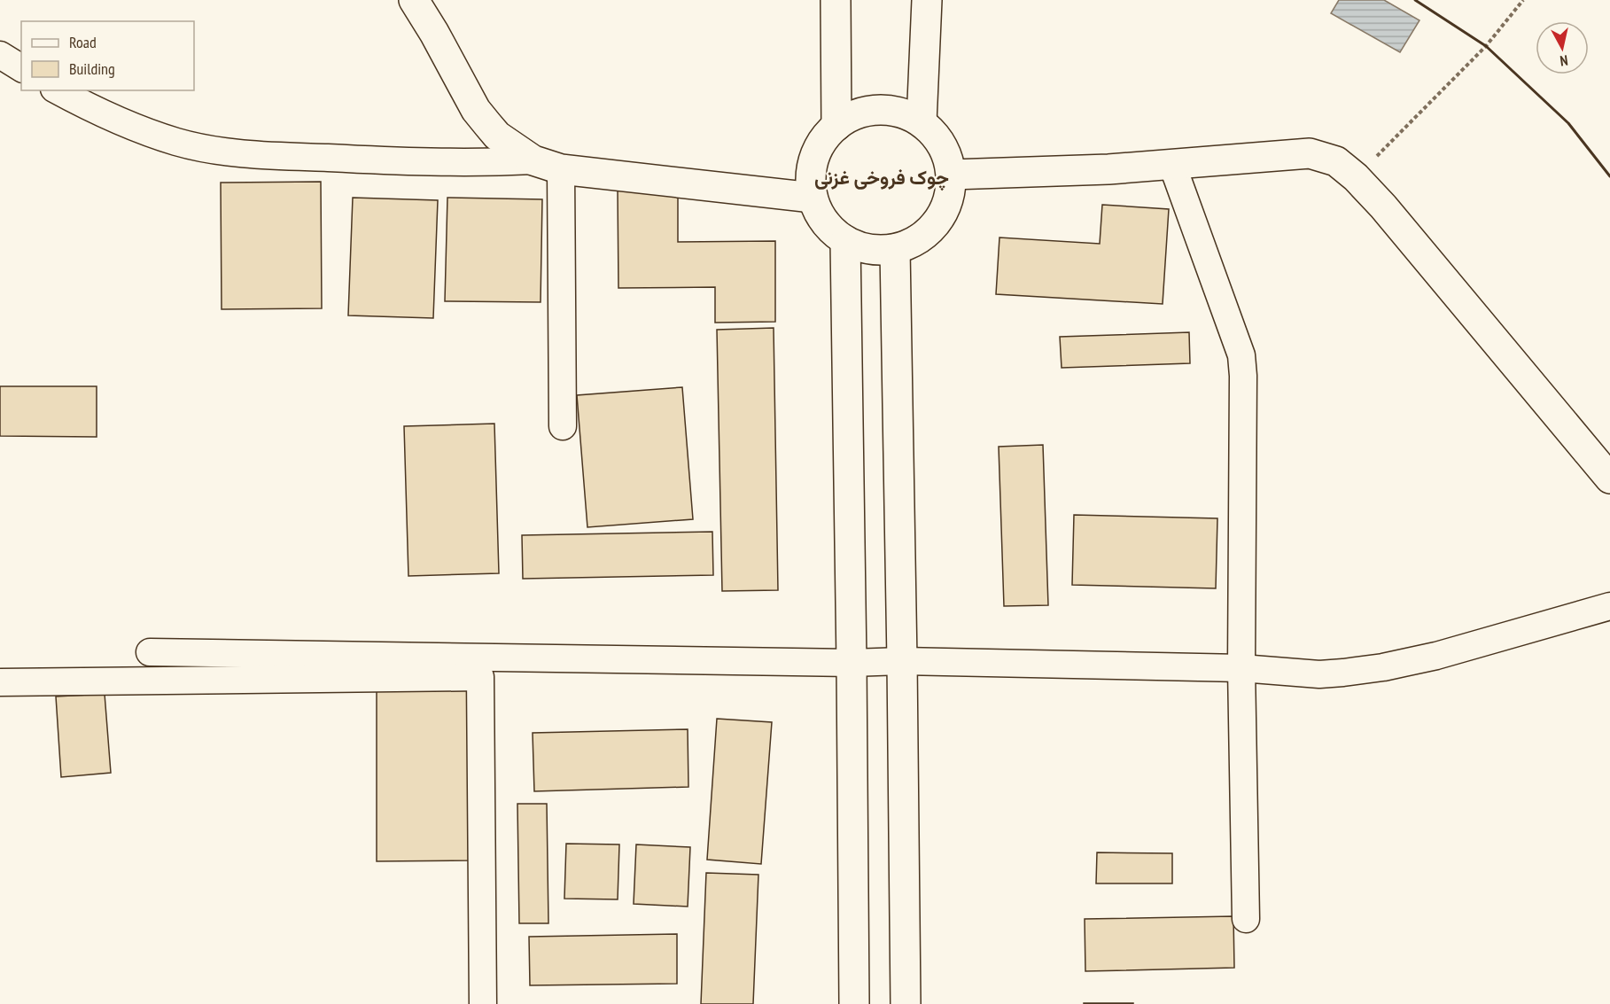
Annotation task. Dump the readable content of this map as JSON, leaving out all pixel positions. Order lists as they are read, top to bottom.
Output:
{
  "districts": ["چوک فروخی غزنی"],
  "legend": ["Road", "Building"],
  "north": "bottom"
}
